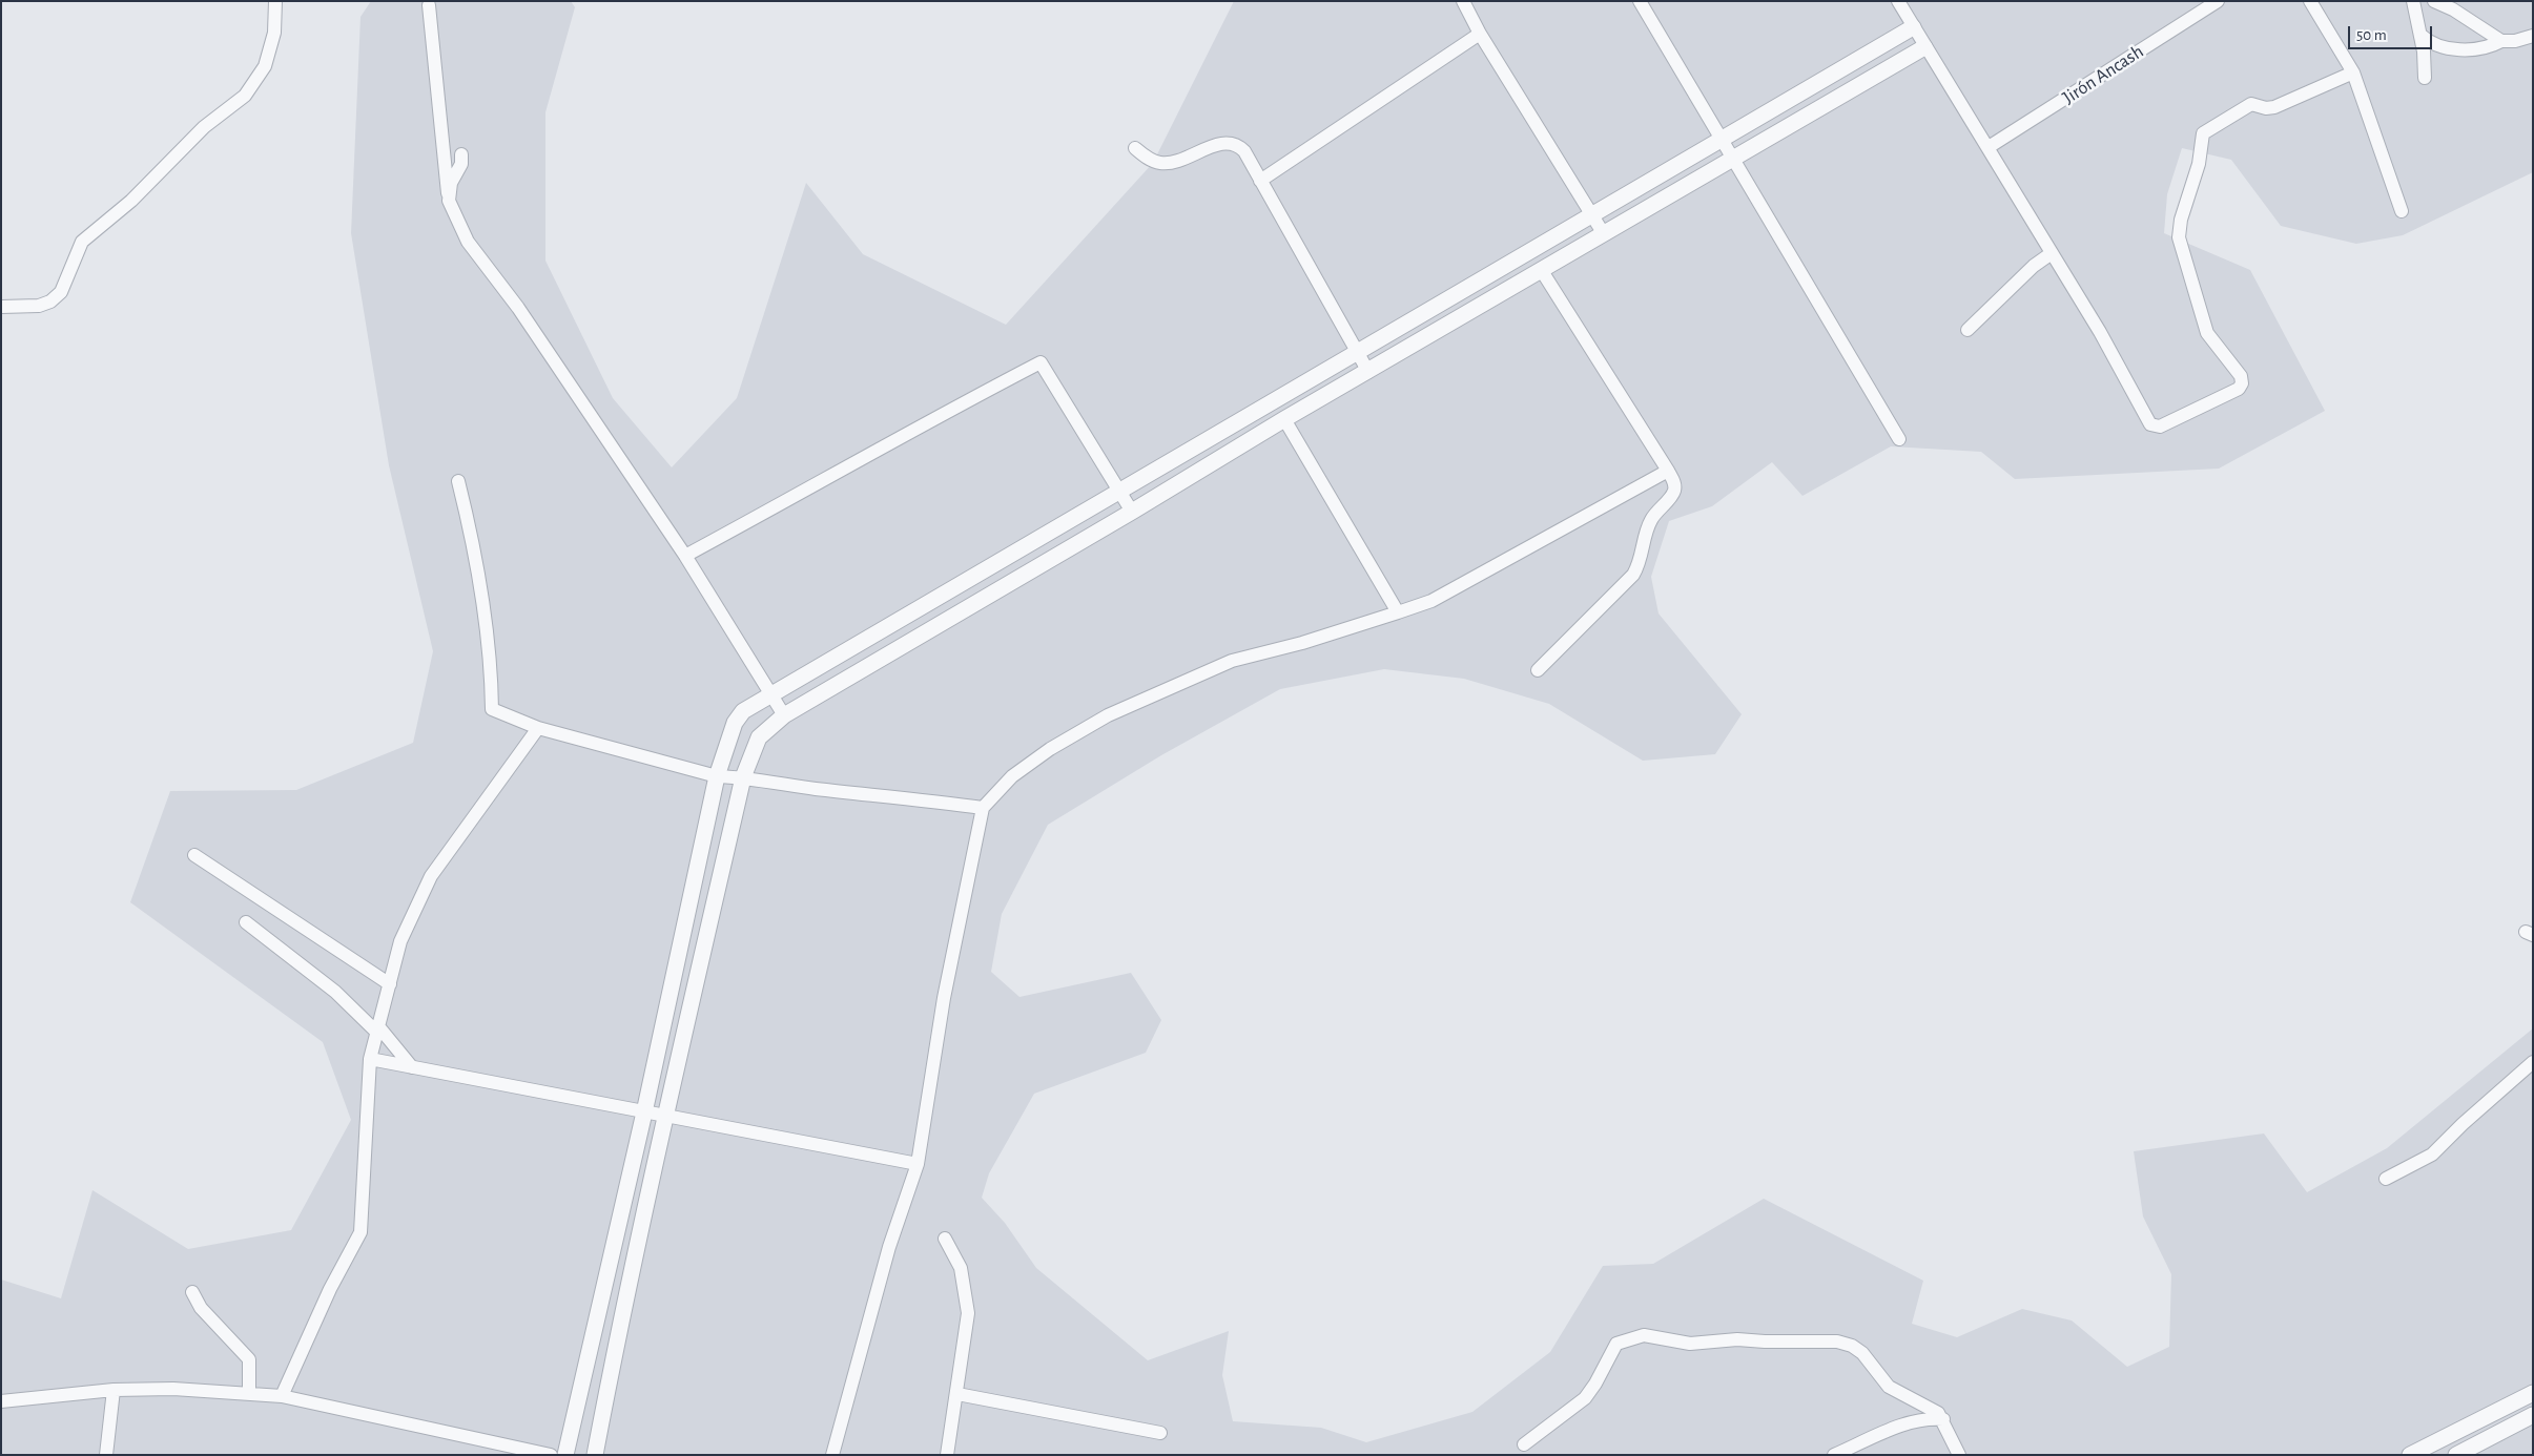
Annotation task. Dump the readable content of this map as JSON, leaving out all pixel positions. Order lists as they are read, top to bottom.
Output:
{
  "streets": {
    "street": ["Jirón Ancash"]
  },
  "scale_bar": "50 m"
}
